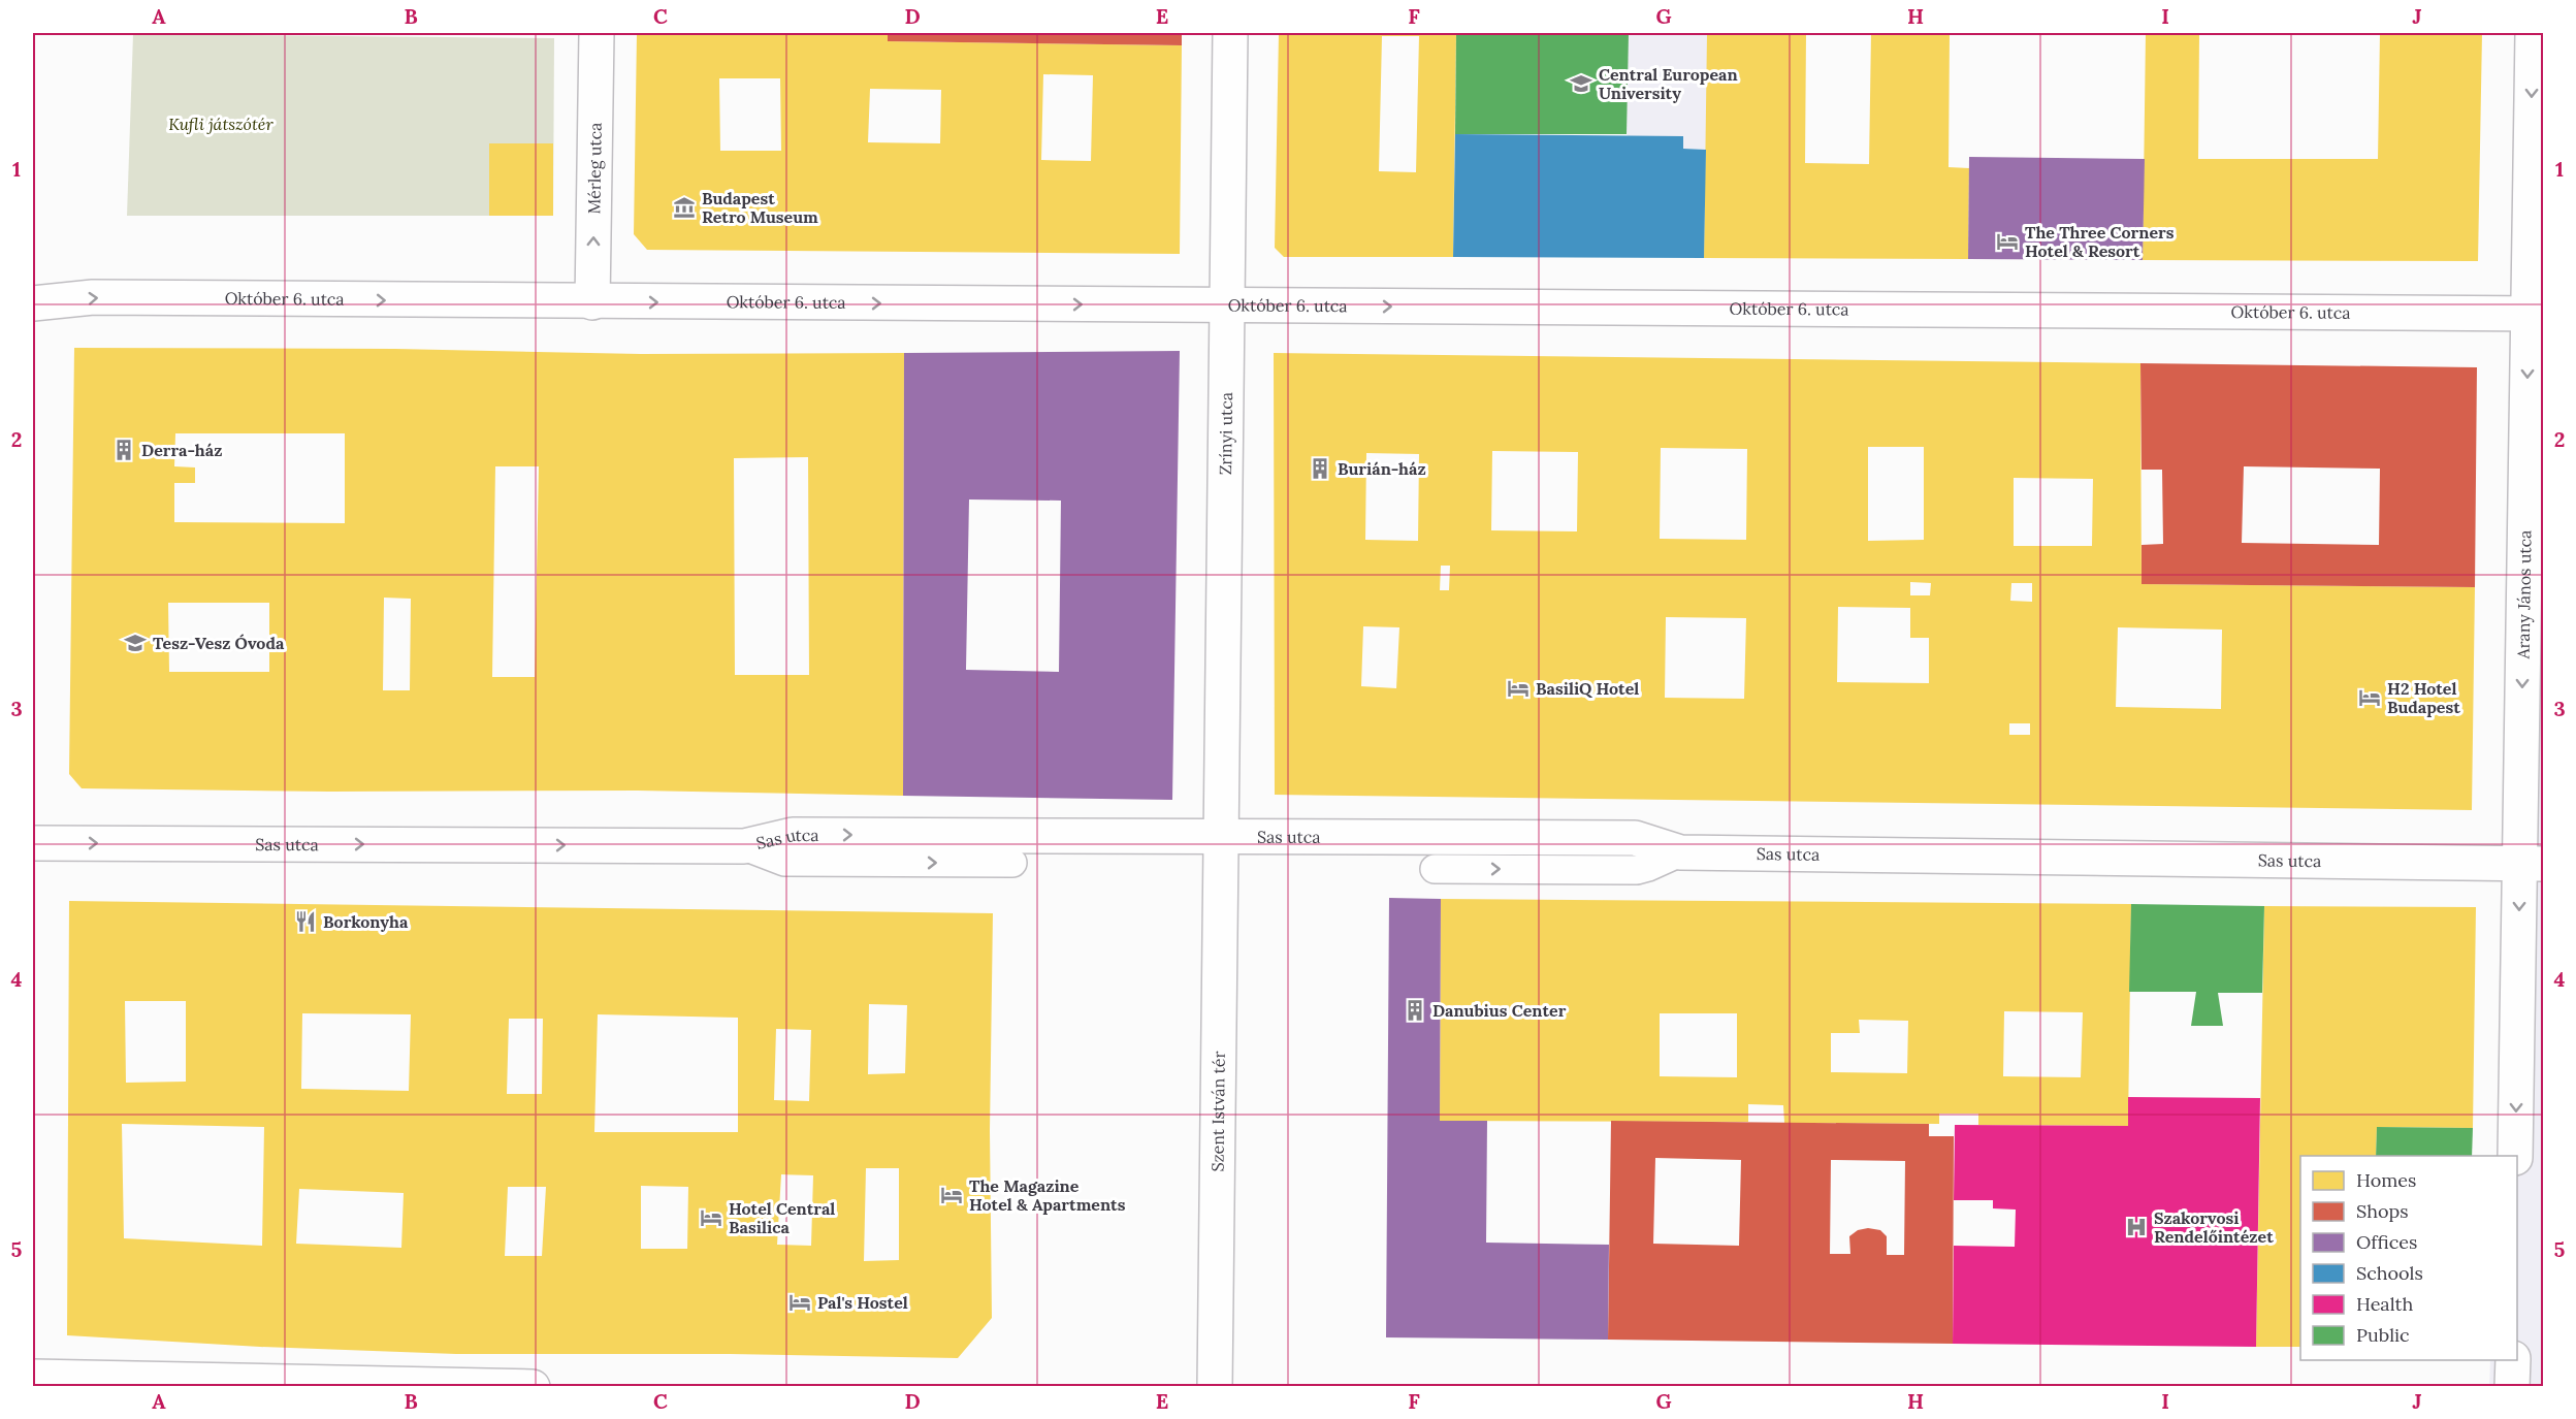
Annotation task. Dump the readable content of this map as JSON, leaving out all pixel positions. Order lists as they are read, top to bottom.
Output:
{
  "streets": {
    "street": [
      "Mérleg utca",
      "Október 6. utca",
      "Zrínyi utca",
      "Arany János utca",
      "Sas utca",
      "Szent István tér"
    ]
  },
  "crossings": [
    ["Mérleg utca", "Október 6. utca"],
    ["Október 6. utca", "Zrínyi utca"],
    ["Október 6. utca", "Arany János utca"],
    ["Zrínyi utca", "Sas utca"],
    ["Zrínyi utca", "Szent István tér"],
    ["Arany János utca", "Sas utca"],
    ["Sas utca", "Szent István tér"]
  ],
  "one_way": [
    "Mérleg utca",
    "Október 6. utca",
    "Arany János utca",
    "Sas utca"
  ],
  "parks": ["Kufli játszótér"],
  "places": {
    "school or university": ["Central European University", "Tesz-Vesz Óvoda"],
    "museum": ["Budapest Retro Museum"],
    "hotel": [
      "The Three Corners Hotel & Resort",
      "BasiliQ Hotel",
      "H2 Hotel Budapest",
      "The Magazine Hotel & Apartments",
      "Hotel Central Basilica",
      "Pal's Hostel"
    ],
    "building": ["Derra-ház", "Burián-ház", "Danubius Center"],
    "restaurant": ["Borkonyha"],
    "hospital": ["Szakorvosi Rendelőintézet"]
  },
  "legend": [
    "Homes",
    "Shops",
    "Offices",
    "Schools",
    "Health",
    "Public"
  ],
  "grid": {
    "columns": [
      "A",
      "B",
      "C",
      "D",
      "E",
      "F",
      "G",
      "H",
      "I",
      "J"
    ],
    "rows": [
      "1",
      "2",
      "3",
      "4",
      "5"
    ]
  }
}
